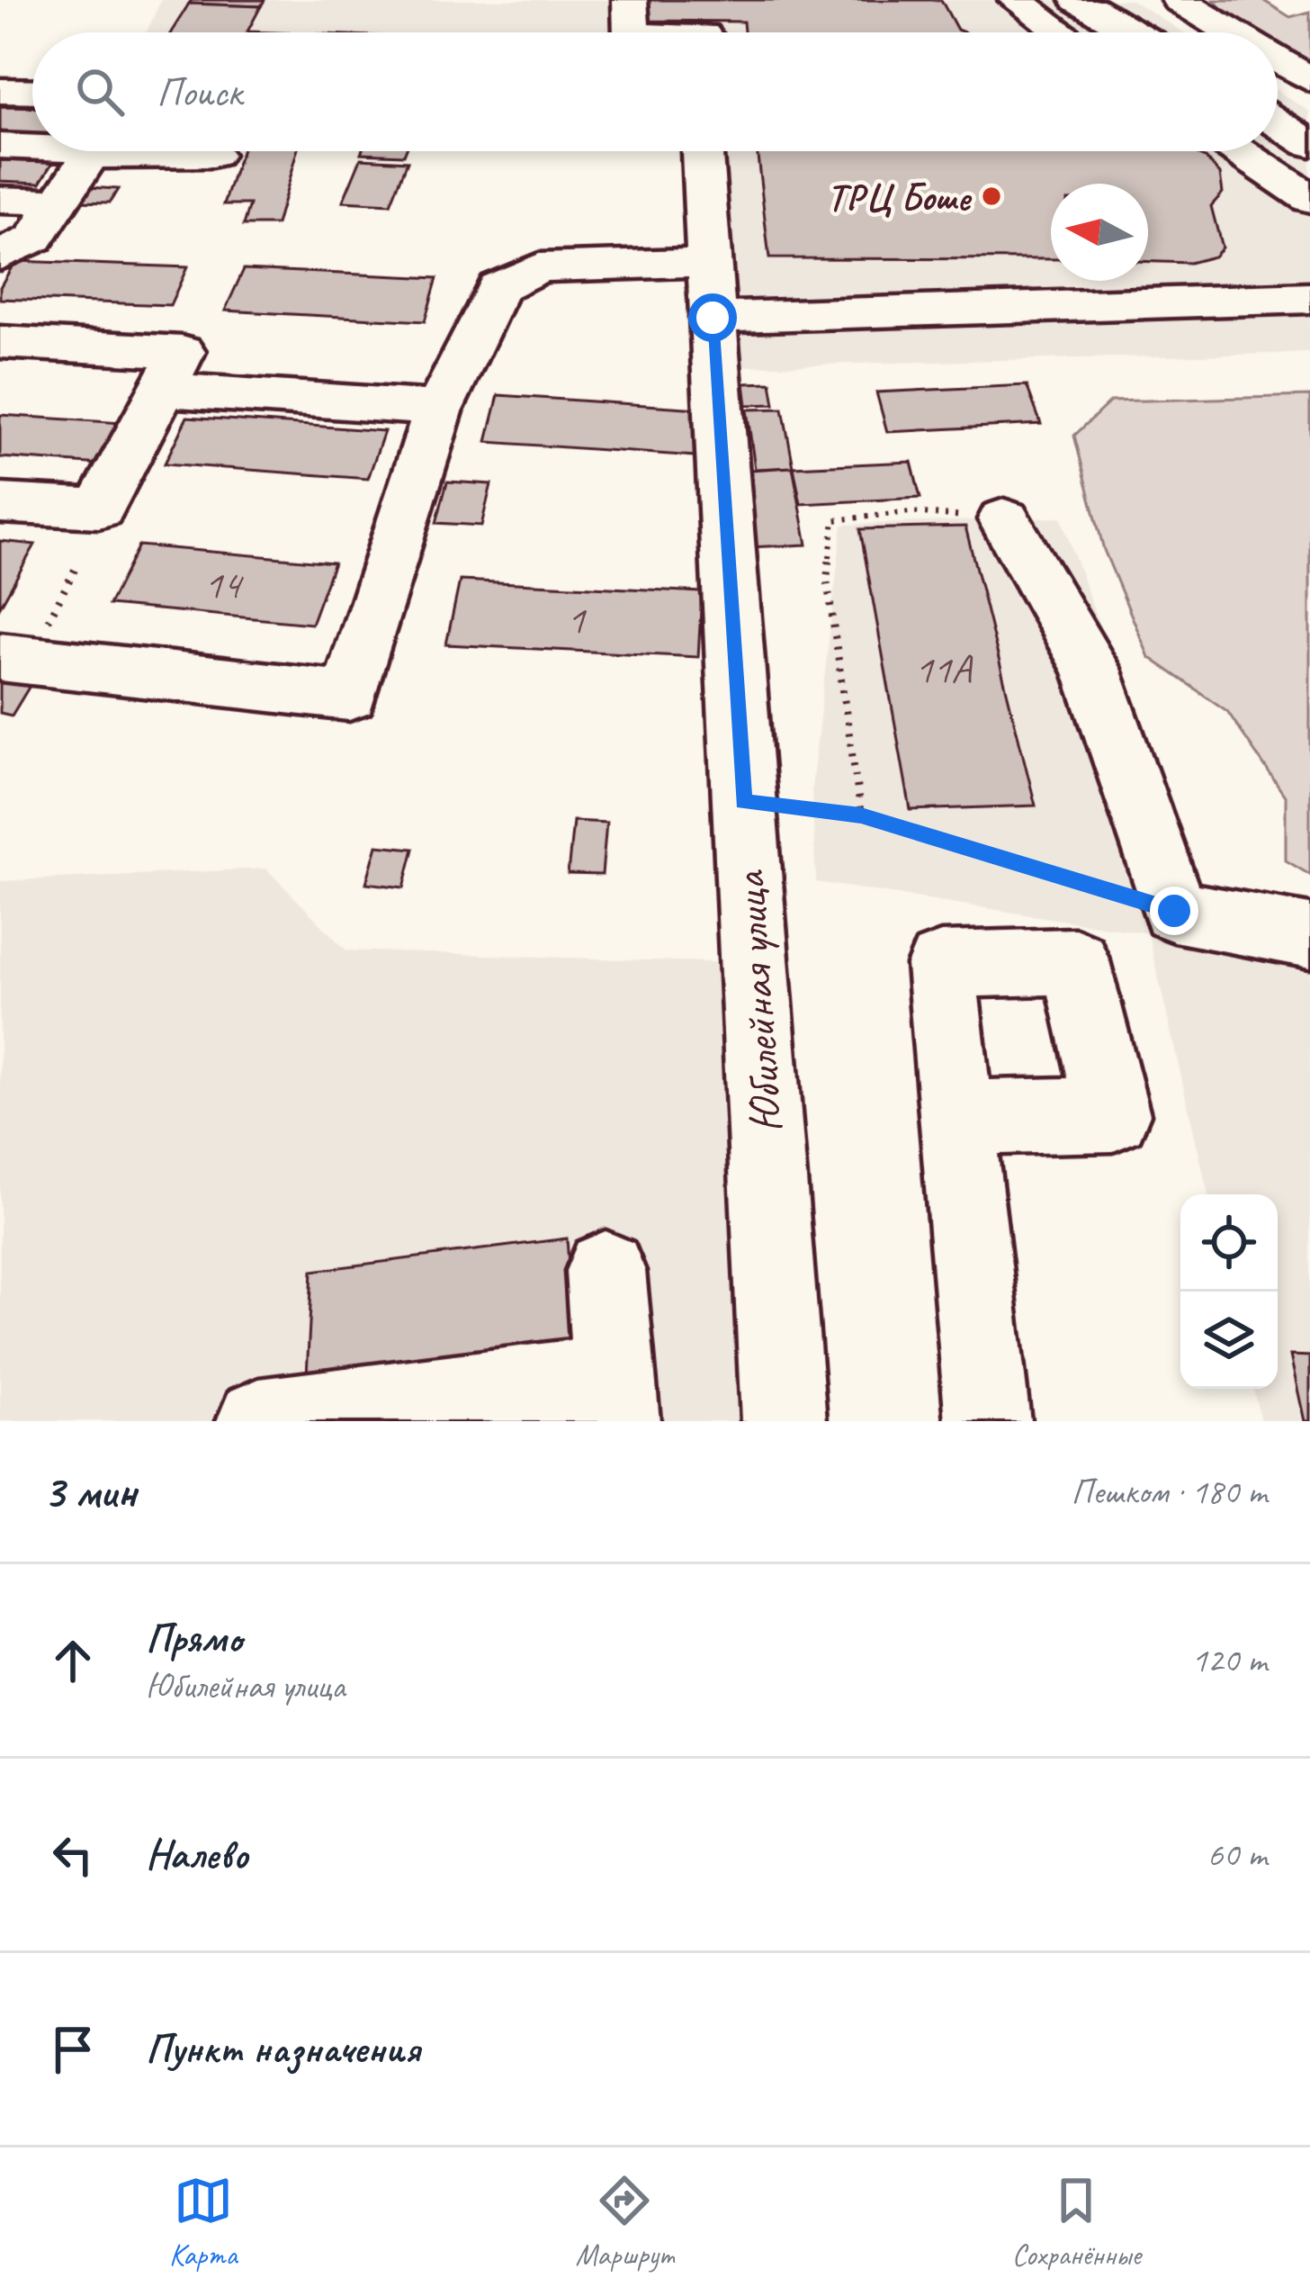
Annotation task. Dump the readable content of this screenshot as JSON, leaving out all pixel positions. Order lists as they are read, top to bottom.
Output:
{
  "streets": {
    "main road": ["Юбилейная улица"]
  },
  "places": ["ТРЦ Боше"],
  "house_numbers": ["14", "1", "11А"],
  "north": "left",
  "page": {
    "search": "Поиск",
    "heading": ["3 мин", "Пешком · 180 m"],
    "list": [
      ["Прямо", "Юбилейная улица", "120 m"],
      ["Налево", "60 m"],
      "Пункт назначения"
    ],
    "nav": ["Карта", "Маршрут", "Сохранённые"]
  }
}
